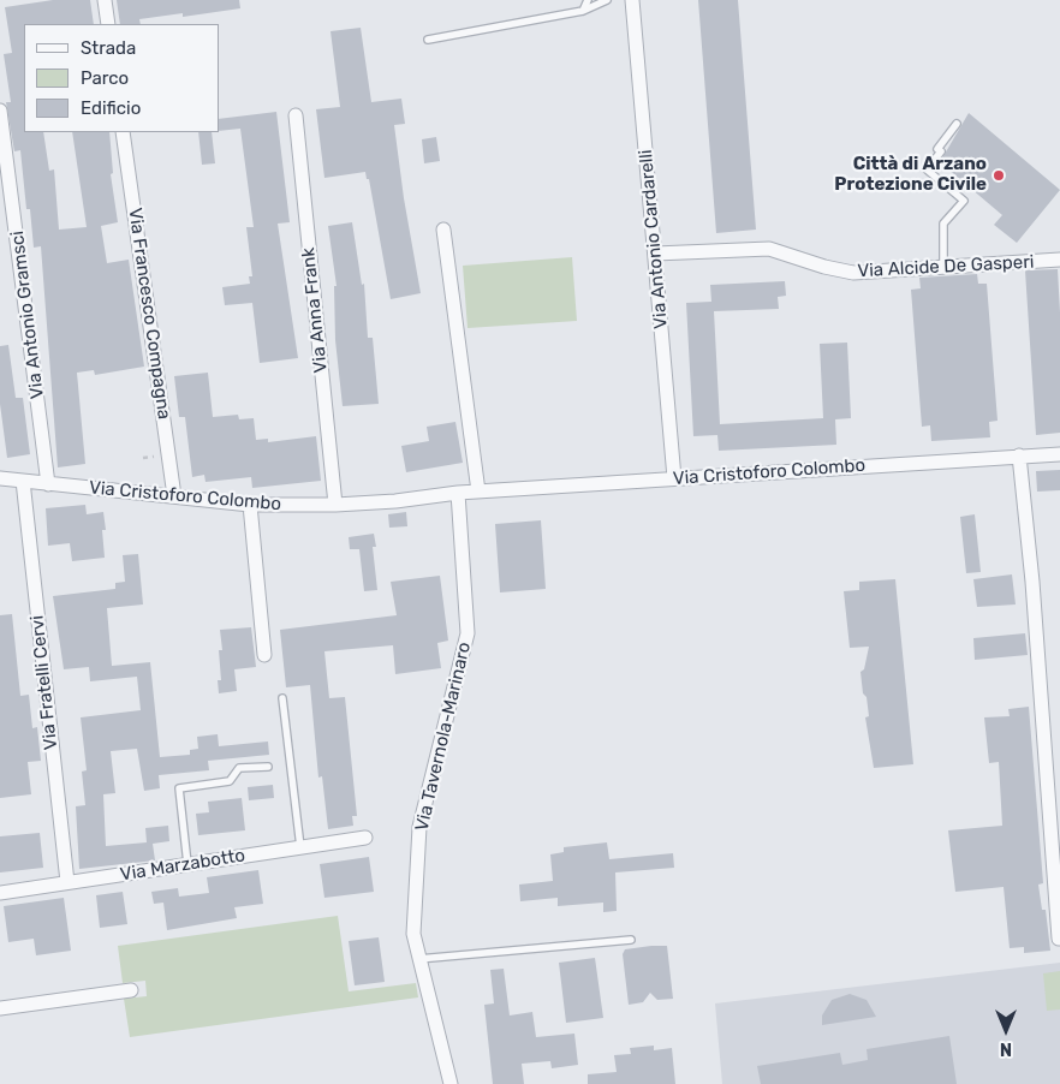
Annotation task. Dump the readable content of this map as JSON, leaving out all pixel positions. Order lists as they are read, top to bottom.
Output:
{
  "streets": {
    "street": [
      "Via Antonio Cardarelli",
      "Via Alcide De Gasperi",
      "Via Anna Frank",
      "Via Francesco Compagna",
      "Via Antonio Gramsci",
      "Via Cristoforo Colombo",
      "Via Fratelli Cervi",
      "Via Tavernola-Marinaro",
      "Via Marzabotto"
    ]
  },
  "crossings": [
    ["Via Antonio Cardarelli", "Via Alcide De Gasperi"],
    ["Via Antonio Cardarelli", "Via Cristoforo Colombo"],
    ["Via Anna Frank", "Via Cristoforo Colombo"],
    ["Via Francesco Compagna", "Via Cristoforo Colombo"],
    ["Via Antonio Gramsci", "Via Cristoforo Colombo"],
    ["Via Cristoforo Colombo", "Via Fratelli Cervi"],
    ["Via Cristoforo Colombo", "Via Tavernola-Marinaro"],
    ["Via Fratelli Cervi", "Via Marzabotto"]
  ],
  "places": ["Città di Arzano Protezione Civile"],
  "legend": ["Strada", "Parco", "Edificio"],
  "north": "bottom"
}
